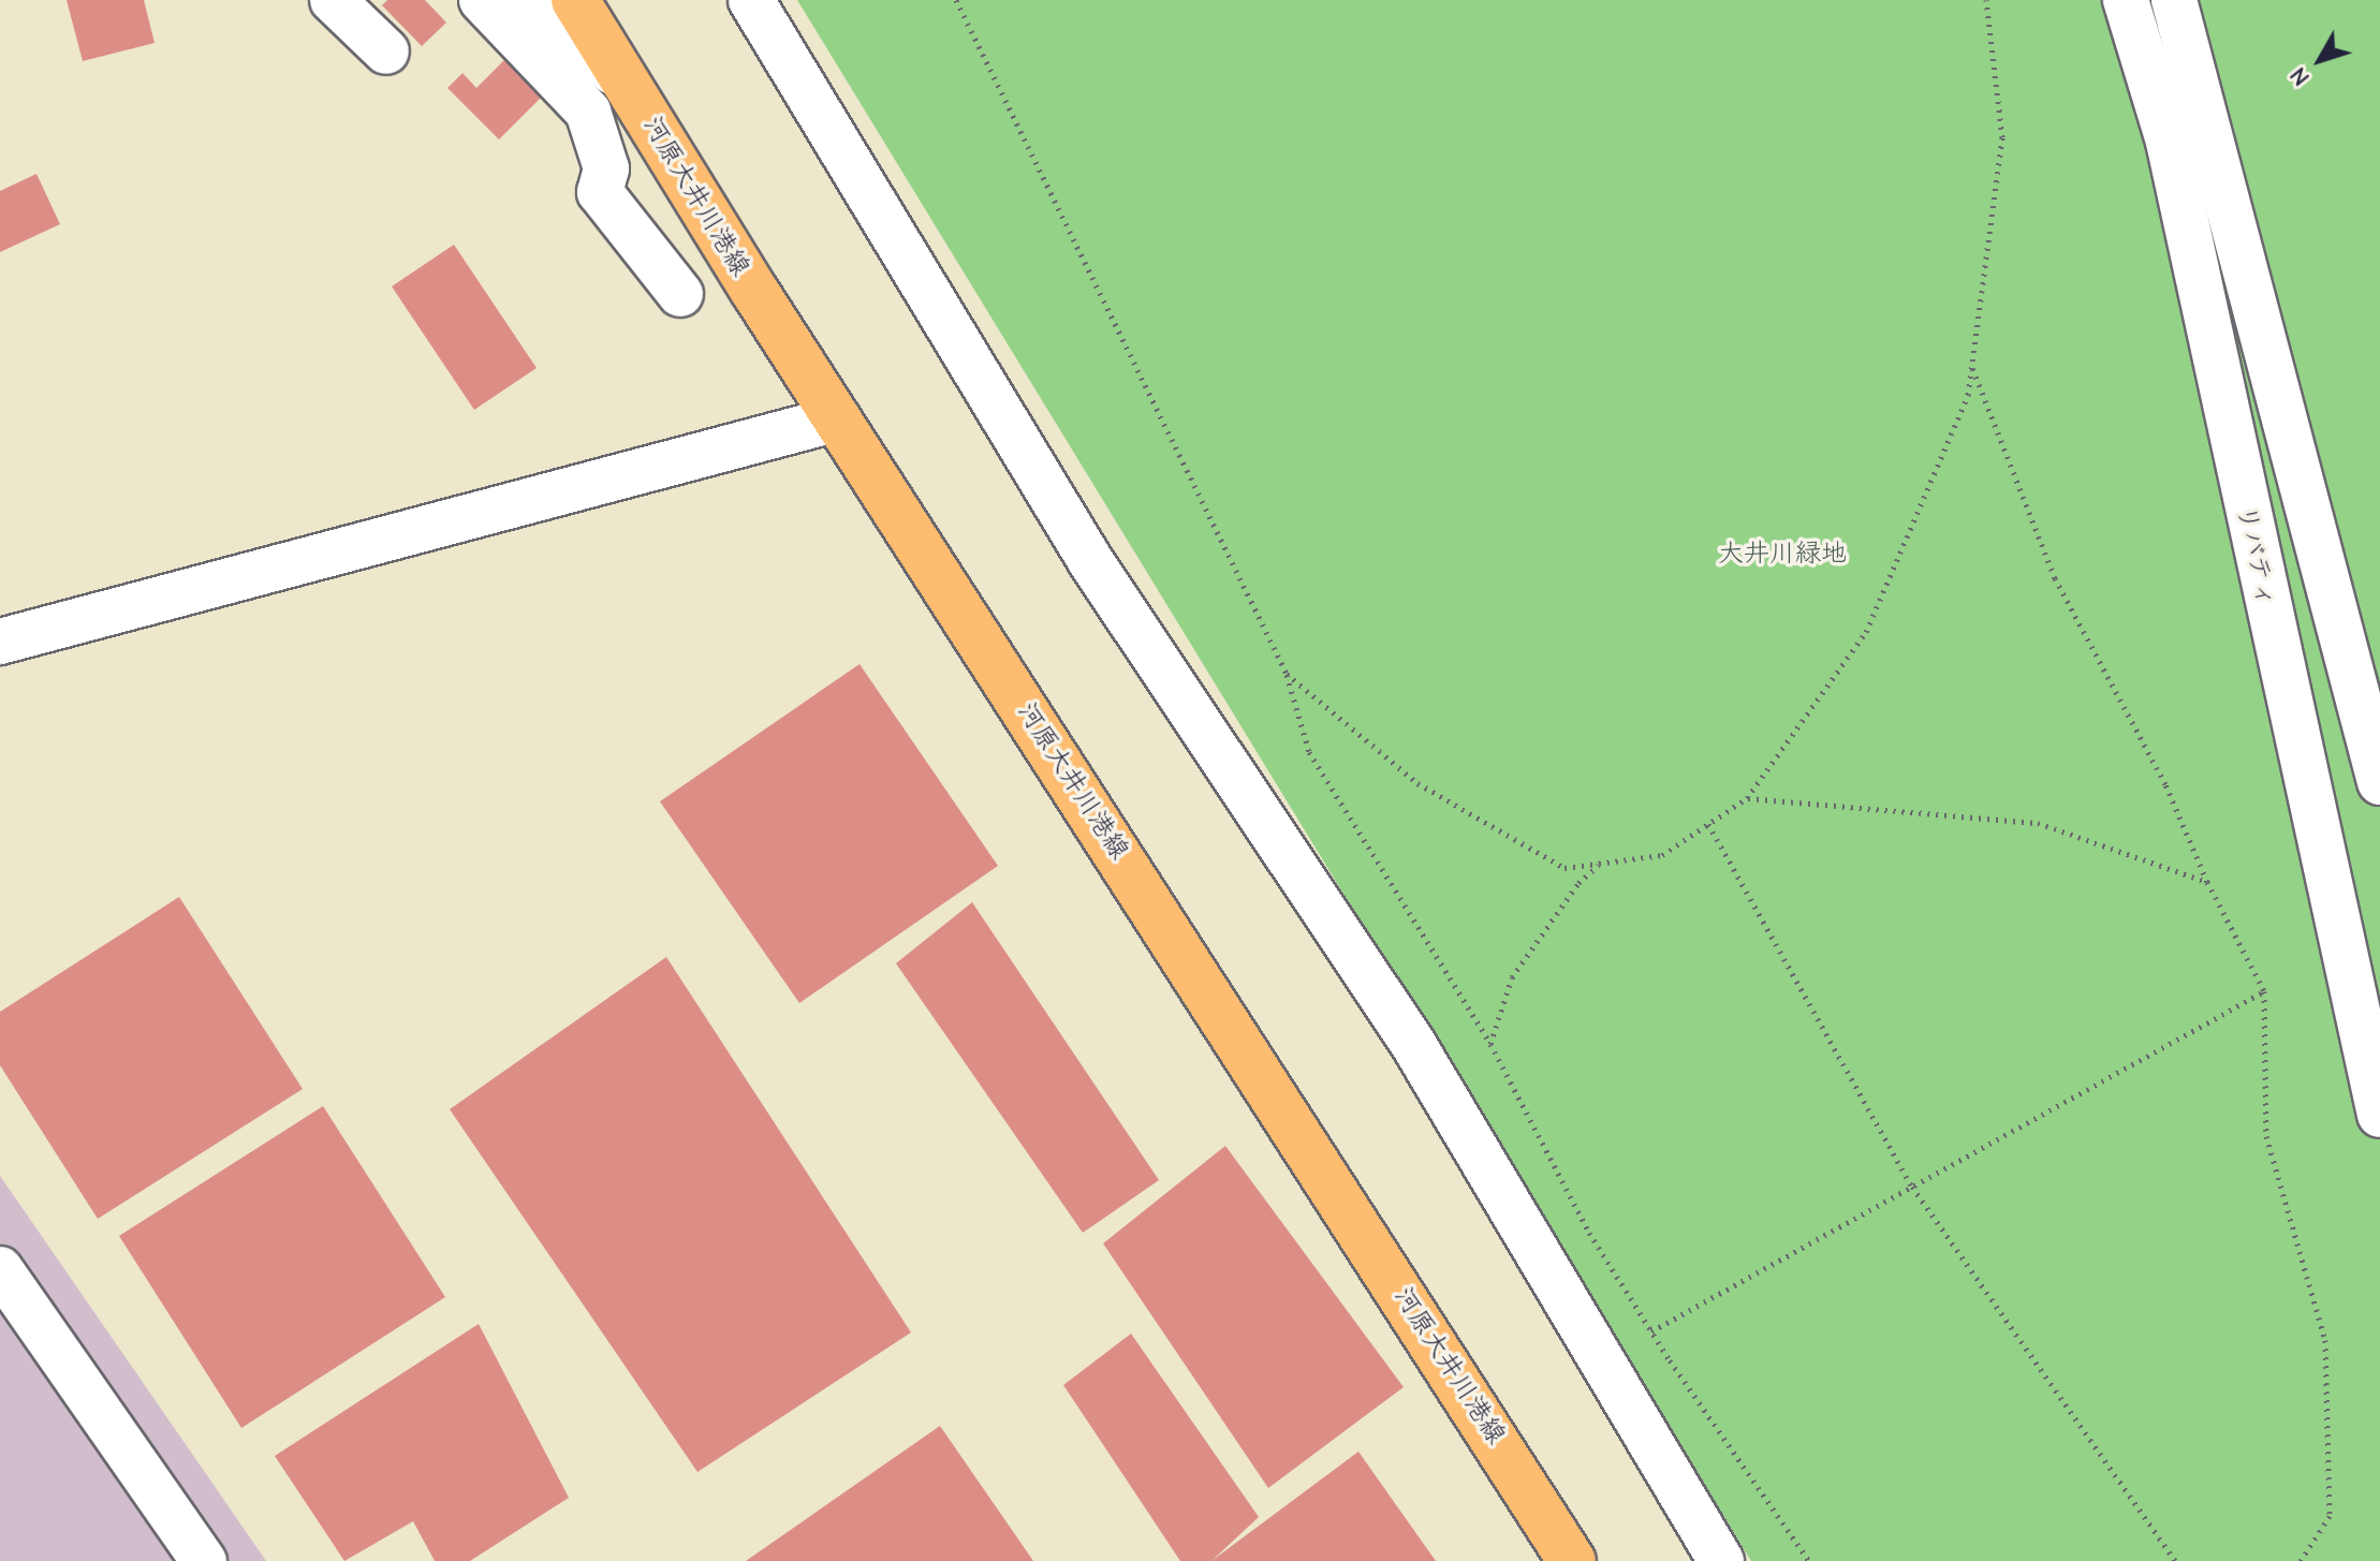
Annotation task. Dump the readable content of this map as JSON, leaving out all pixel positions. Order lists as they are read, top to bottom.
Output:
{
  "streets": {
    "main road": ["河原大井川港線"],
    "street": ["リバティ"]
  },
  "parks": ["大井川緑地"],
  "north": "bottom left"
}
